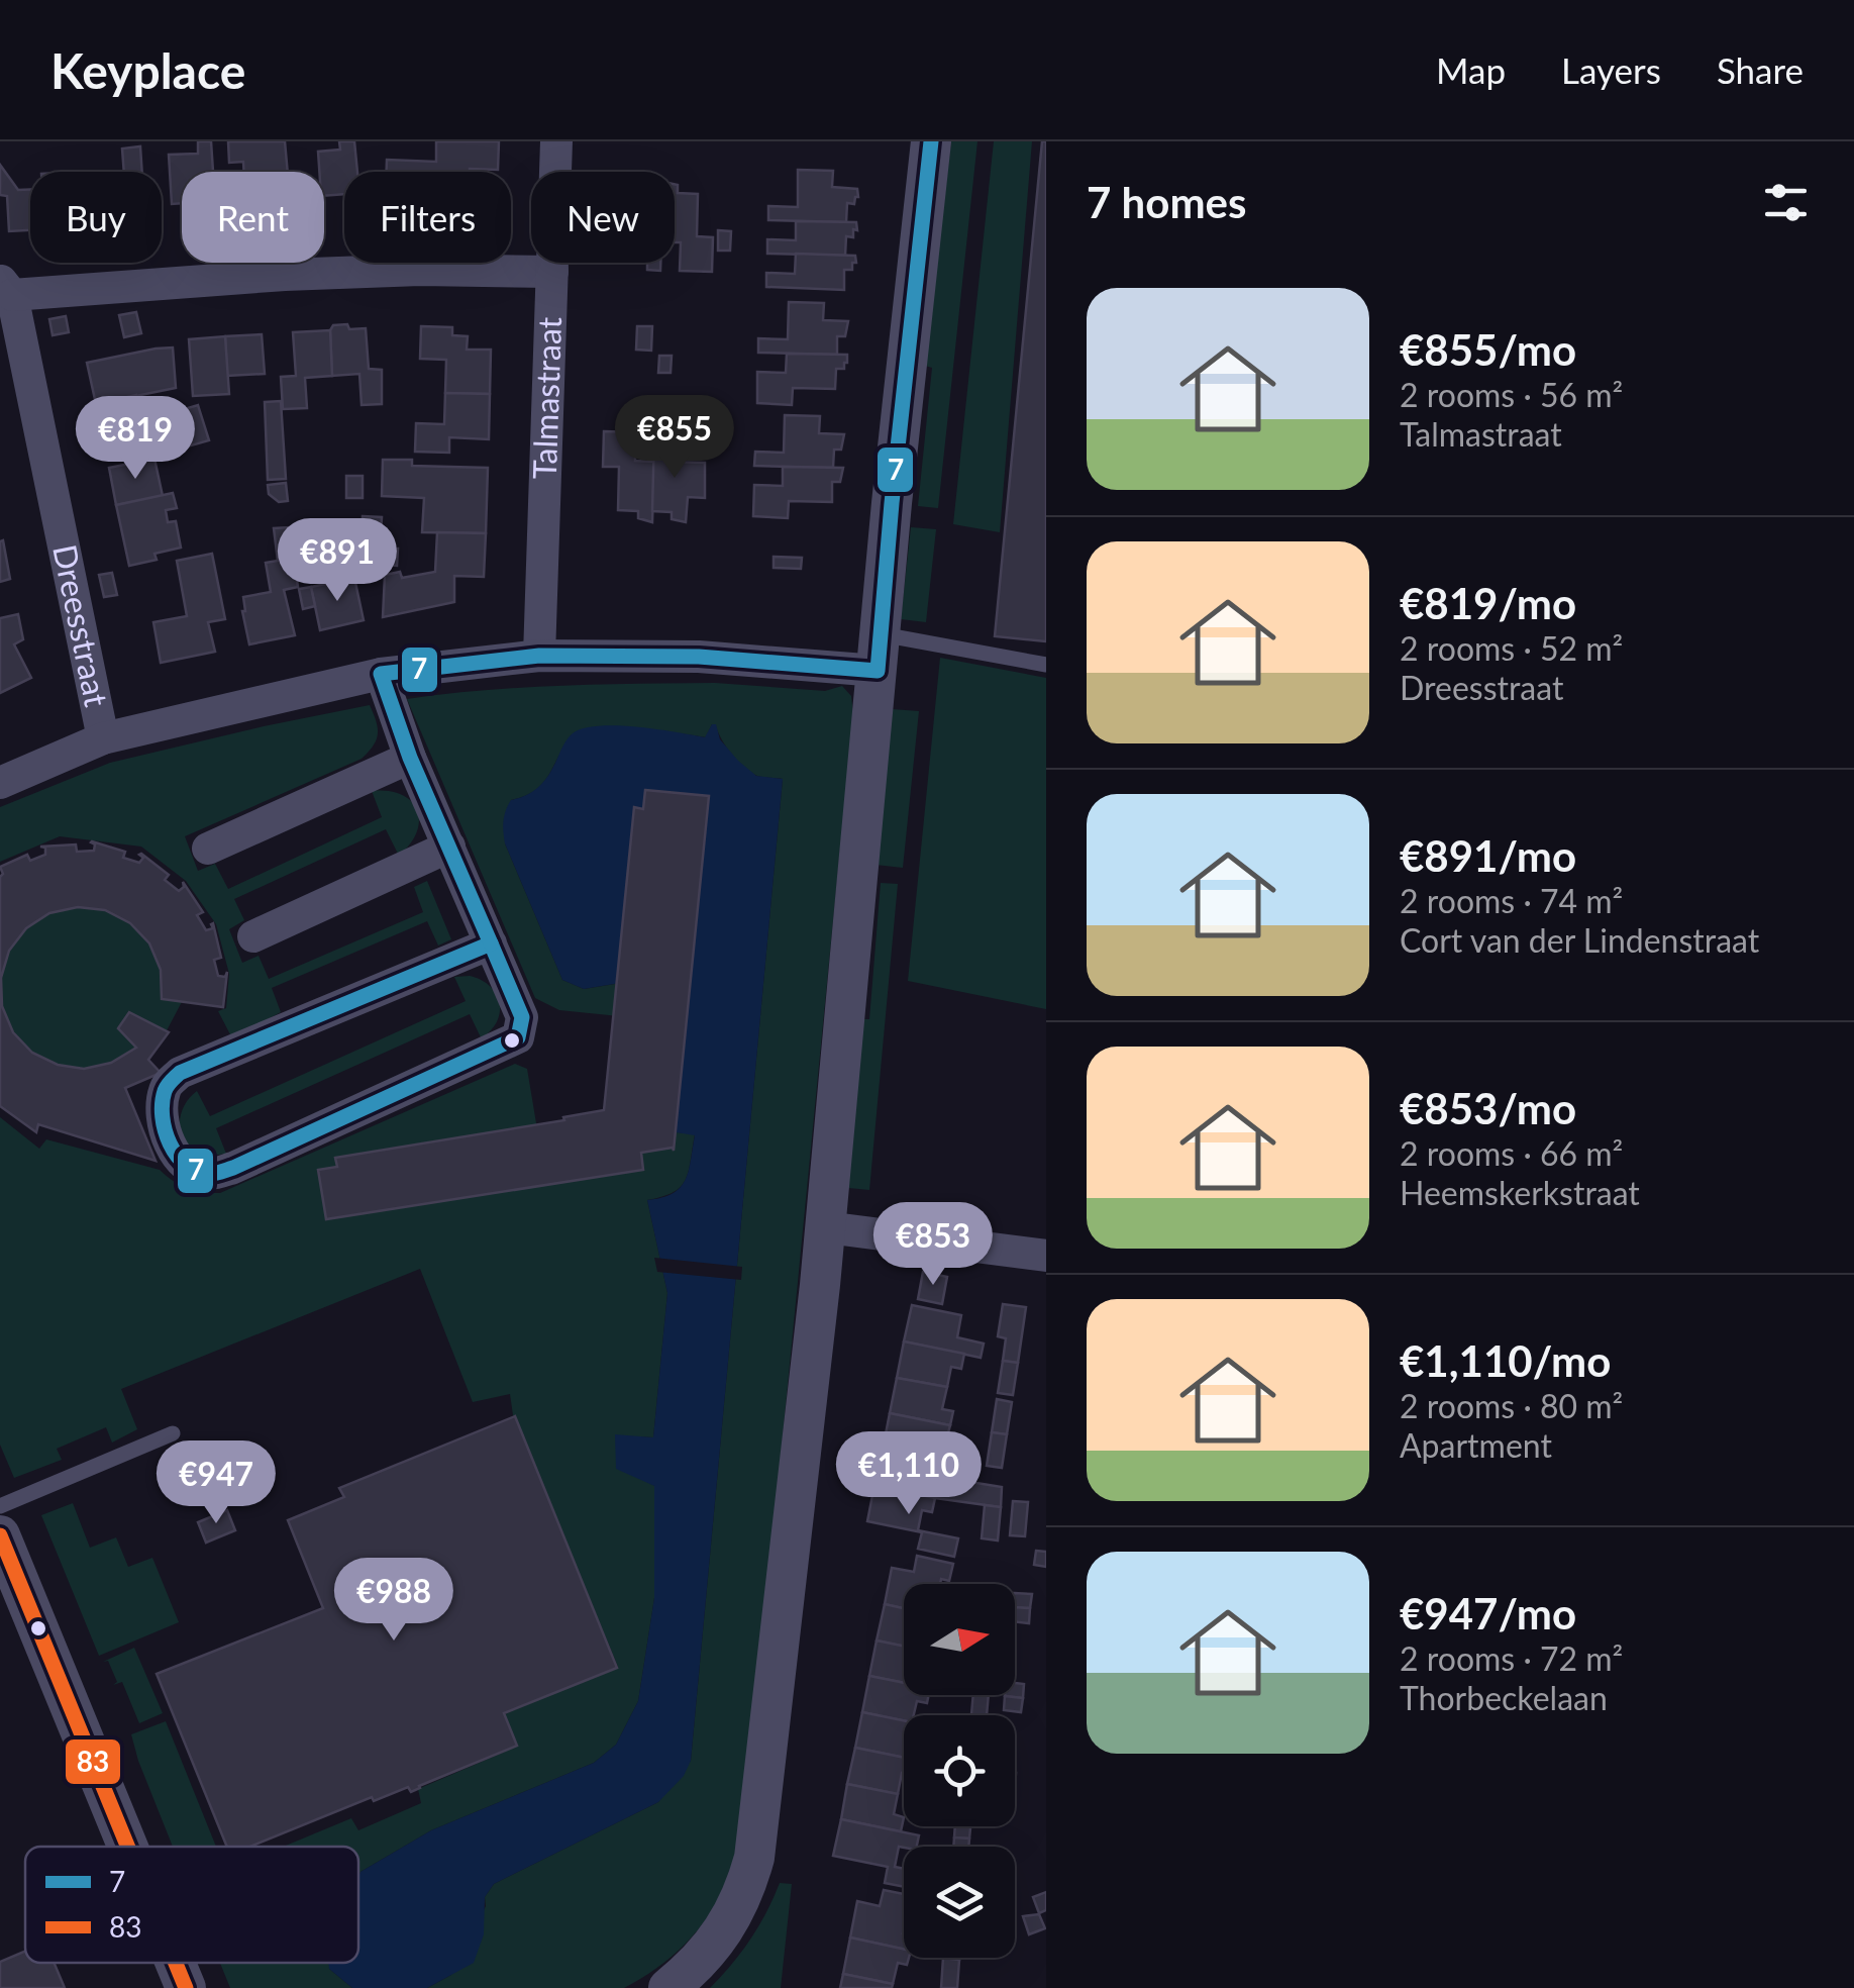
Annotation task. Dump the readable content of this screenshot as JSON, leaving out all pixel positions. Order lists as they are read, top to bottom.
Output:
{
  "streets": {
    "street": ["Talmastraat", "Dreesstraat"]
  },
  "lines": ["transit line 7", "transit line 83"],
  "legend": ["7", "83"],
  "north": "right",
  "page": {
    "header": "Keyplace",
    "nav": ["Map", "Layers", "Share"],
    "heading": "7 homes",
    "chip": [
      "Buy",
      "Rent",
      "Filters",
      "New"
    ],
    "list": [
      {
        "name": "€855/mo",
        "note": "2 rooms · 56 m² · Talmastraat"
      },
      {
        "name": "€819/mo",
        "note": "2 rooms · 52 m² · Dreesstraat"
      },
      {
        "name": "€891/mo",
        "note": "2 rooms · 74 m² · Cort van der Lindenstraat"
      },
      {
        "name": "€853/mo",
        "note": "2 rooms · 66 m² · Heemskerkstraat"
      },
      {
        "name": "€1,110/mo",
        "note": "2 rooms · 80 m² · Apartment"
      },
      {
        "name": "€947/mo",
        "note": "2 rooms · 72 m² · Thorbeckelaan"
      }
    ],
    "price": [
      "€855",
      "€819",
      "€891",
      "€853",
      "€1,110",
      "€947",
      "€988"
    ]
  }
}
